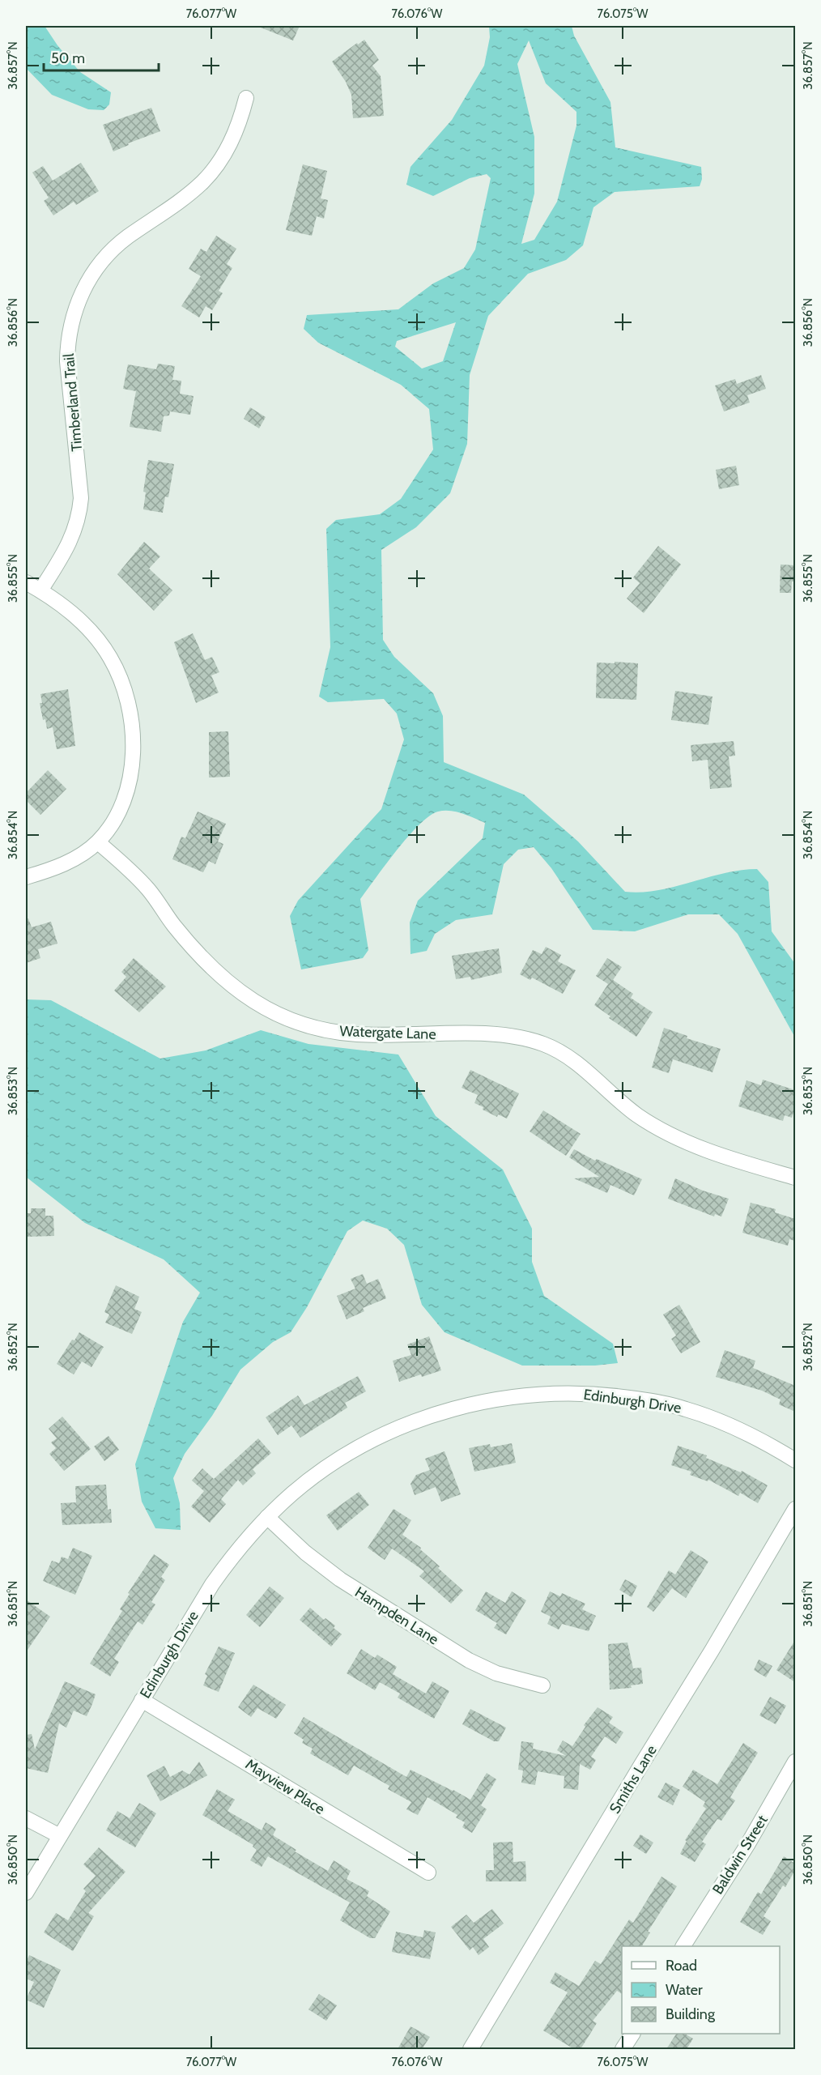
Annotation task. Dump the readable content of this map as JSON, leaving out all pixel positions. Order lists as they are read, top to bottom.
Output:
{
  "streets": {
    "street": [
      "Timberland Trail",
      "Watergate Lane",
      "Edinburgh Drive",
      "Hampden Lane",
      "Smiths Lane",
      "Mayview Place",
      "Baldwin Street"
    ]
  },
  "crossings": [
    ["Edinburgh Drive", "Hampden Lane"],
    ["Edinburgh Drive", "Mayview Place"]
  ],
  "legend": ["Road", "Water", "Building"],
  "scale_bar": "50 m",
  "coordinates": [
    "76.077°W",
    "76.076°W",
    "76.075°W",
    "36.857°N",
    "36.856°N",
    "36.855°N",
    "36.854°N",
    "36.853°N",
    "36.852°N",
    "36.851°N",
    "36.850°N"
  ]
}
